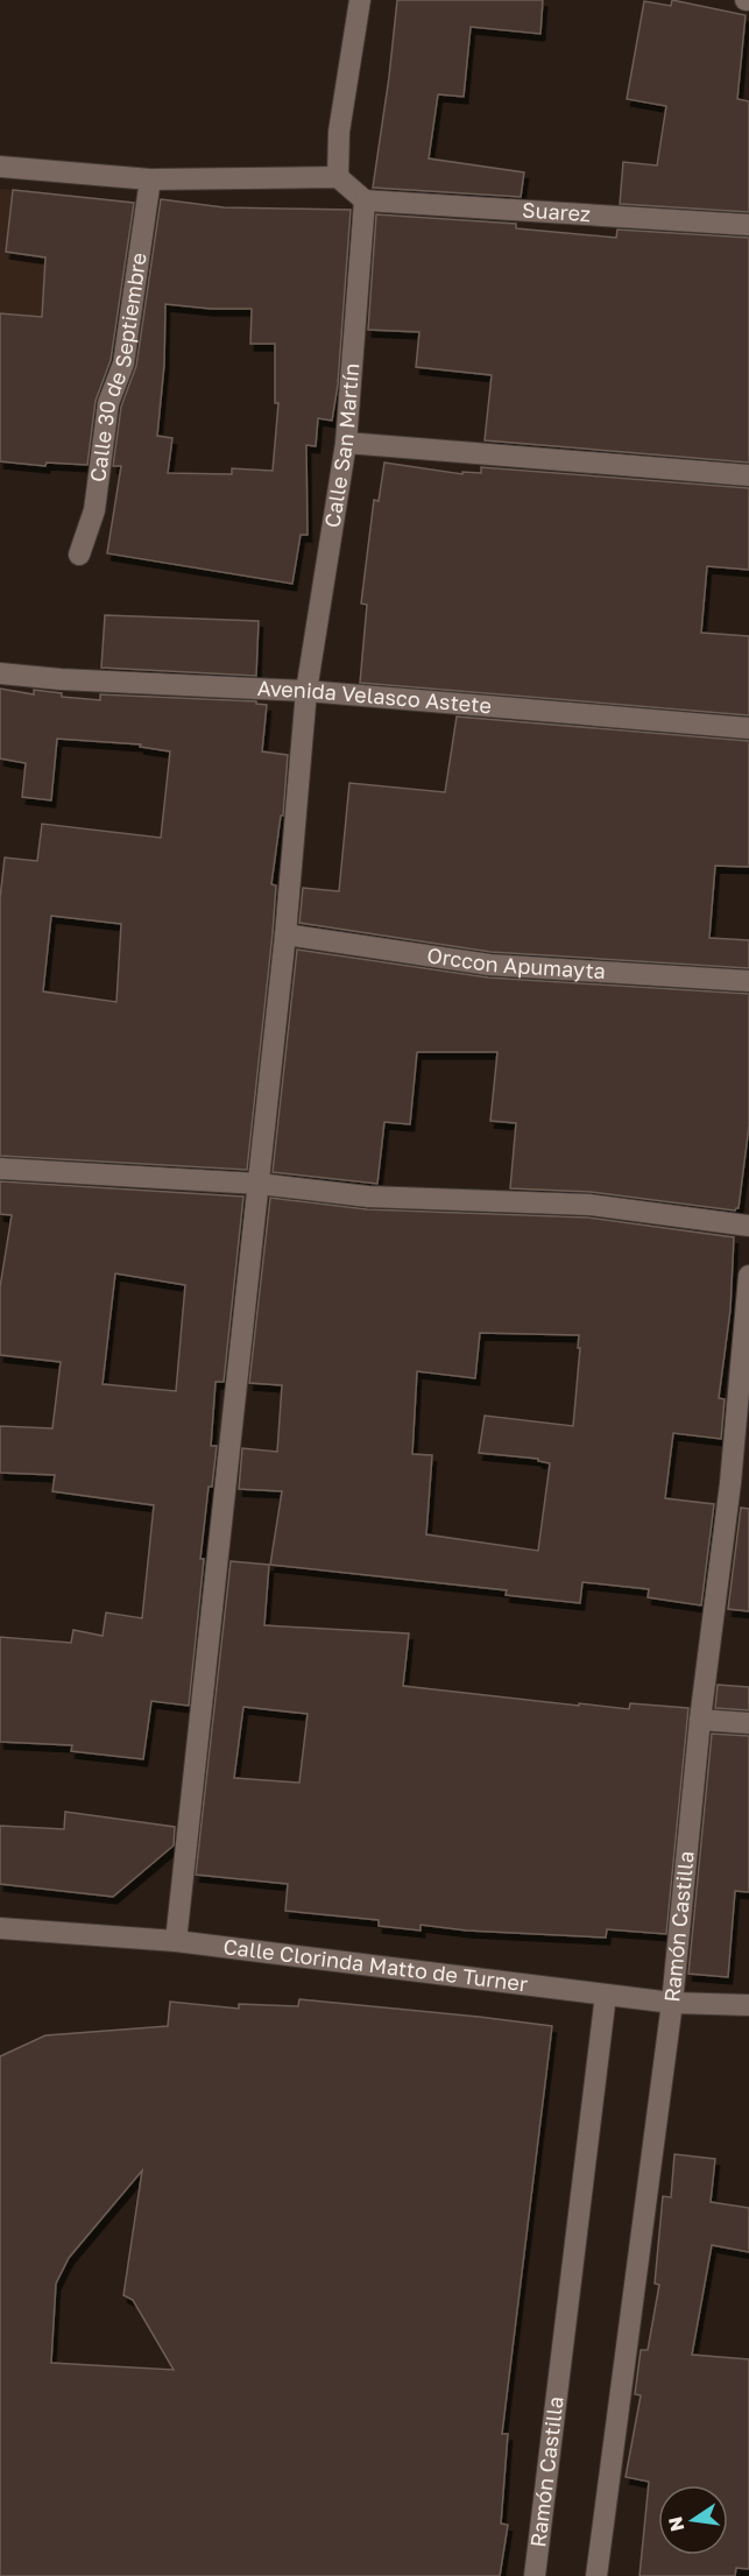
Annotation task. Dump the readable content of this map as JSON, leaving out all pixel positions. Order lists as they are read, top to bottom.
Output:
{
  "streets": {
    "street": [
      "Suarez",
      "Calle 30 de Septiembre",
      "Calle San Martín",
      "Avenida Velasco Astete",
      "Orccon Apumayta",
      "Ramón Castilla",
      "Calle Clorinda Matto de Turner"
    ]
  },
  "crossings": [
    ["Suarez", "Calle San Martín"],
    ["Calle San Martín", "Avenida Velasco Astete"],
    ["Calle San Martín", "Orccon Apumayta"],
    ["Calle San Martín", "Calle Clorinda Matto de Turner"],
    ["Ramón Castilla", "Calle Clorinda Matto de Turner"]
  ],
  "north": "left"
}
